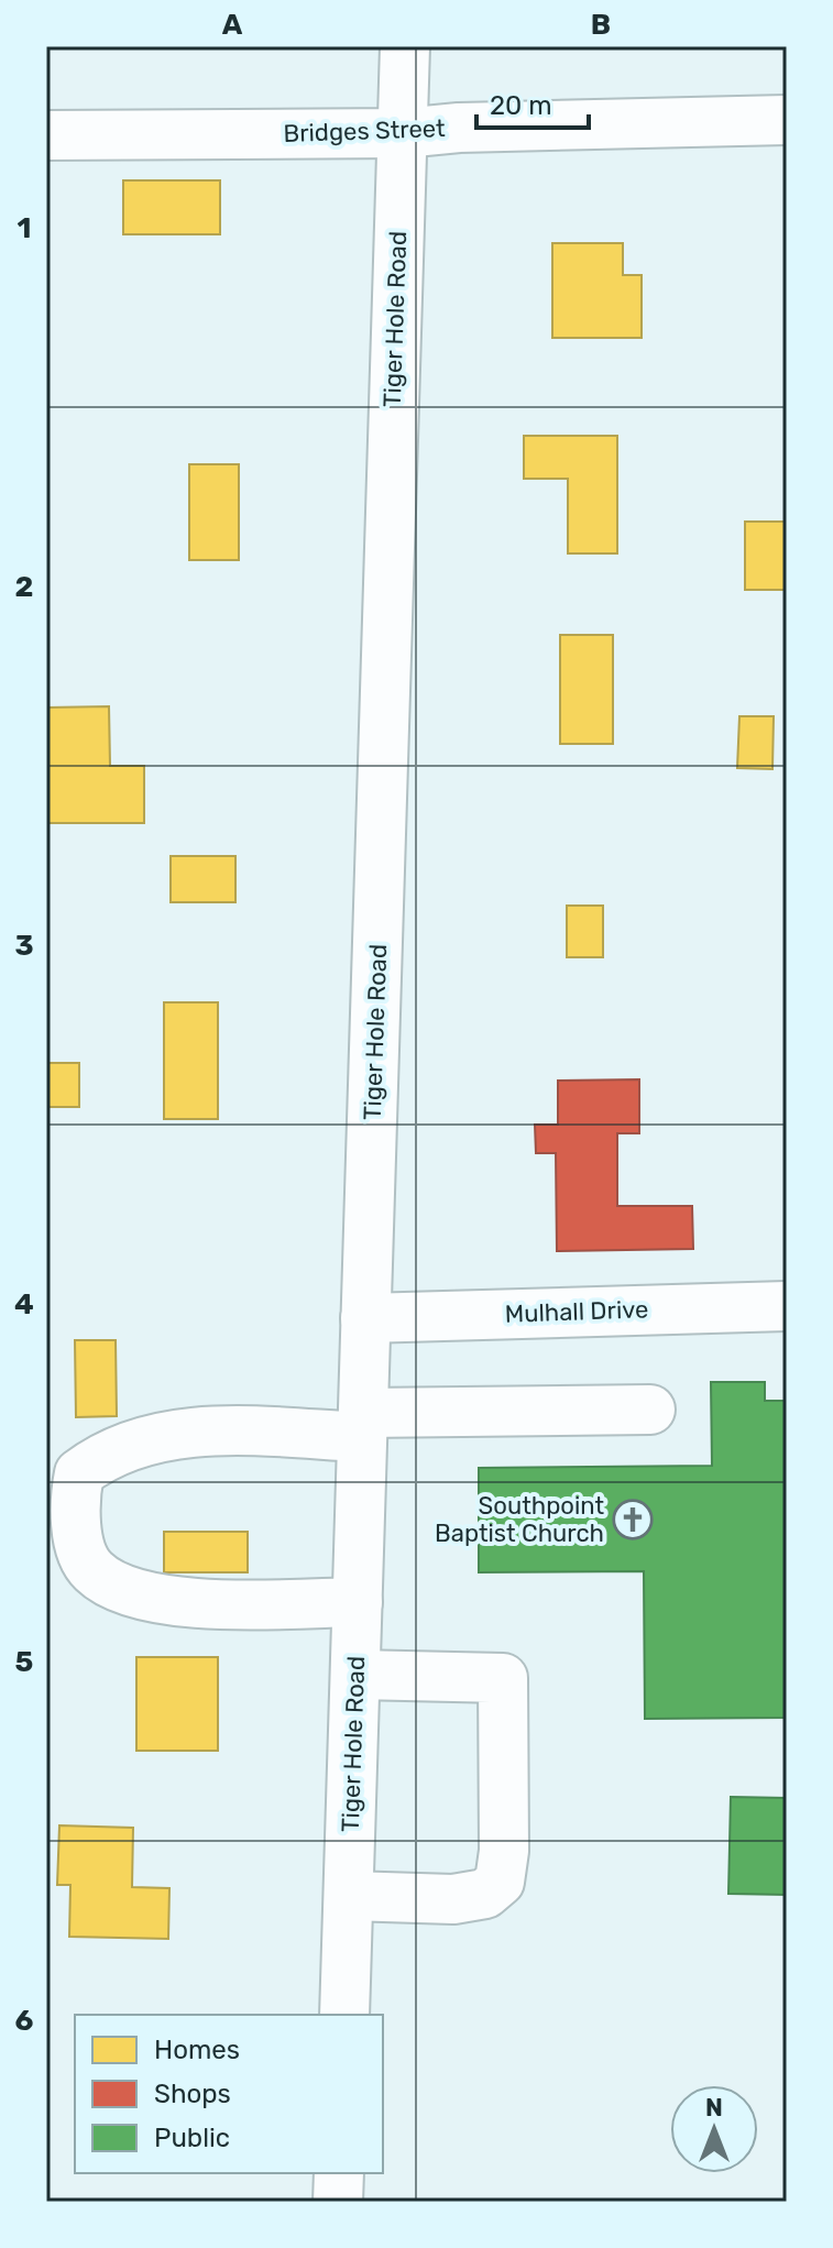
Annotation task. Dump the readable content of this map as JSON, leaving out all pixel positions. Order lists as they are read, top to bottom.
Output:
{
  "streets": {
    "street": ["Bridges Street", "Tiger Hole Road", "Mulhall Drive"]
  },
  "crossings": [
    ["Bridges Street", "Tiger Hole Road"],
    ["Tiger Hole Road", "Mulhall Drive"]
  ],
  "places": {
    "church": ["Southpoint Baptist Church"]
  },
  "legend": ["Homes", "Shops", "Public"],
  "scale_bar": "20 m",
  "north": "top",
  "grid": {
    "columns": ["A", "B"],
    "rows": [
      "1",
      "2",
      "3",
      "4",
      "5",
      "6"
    ]
  }
}
